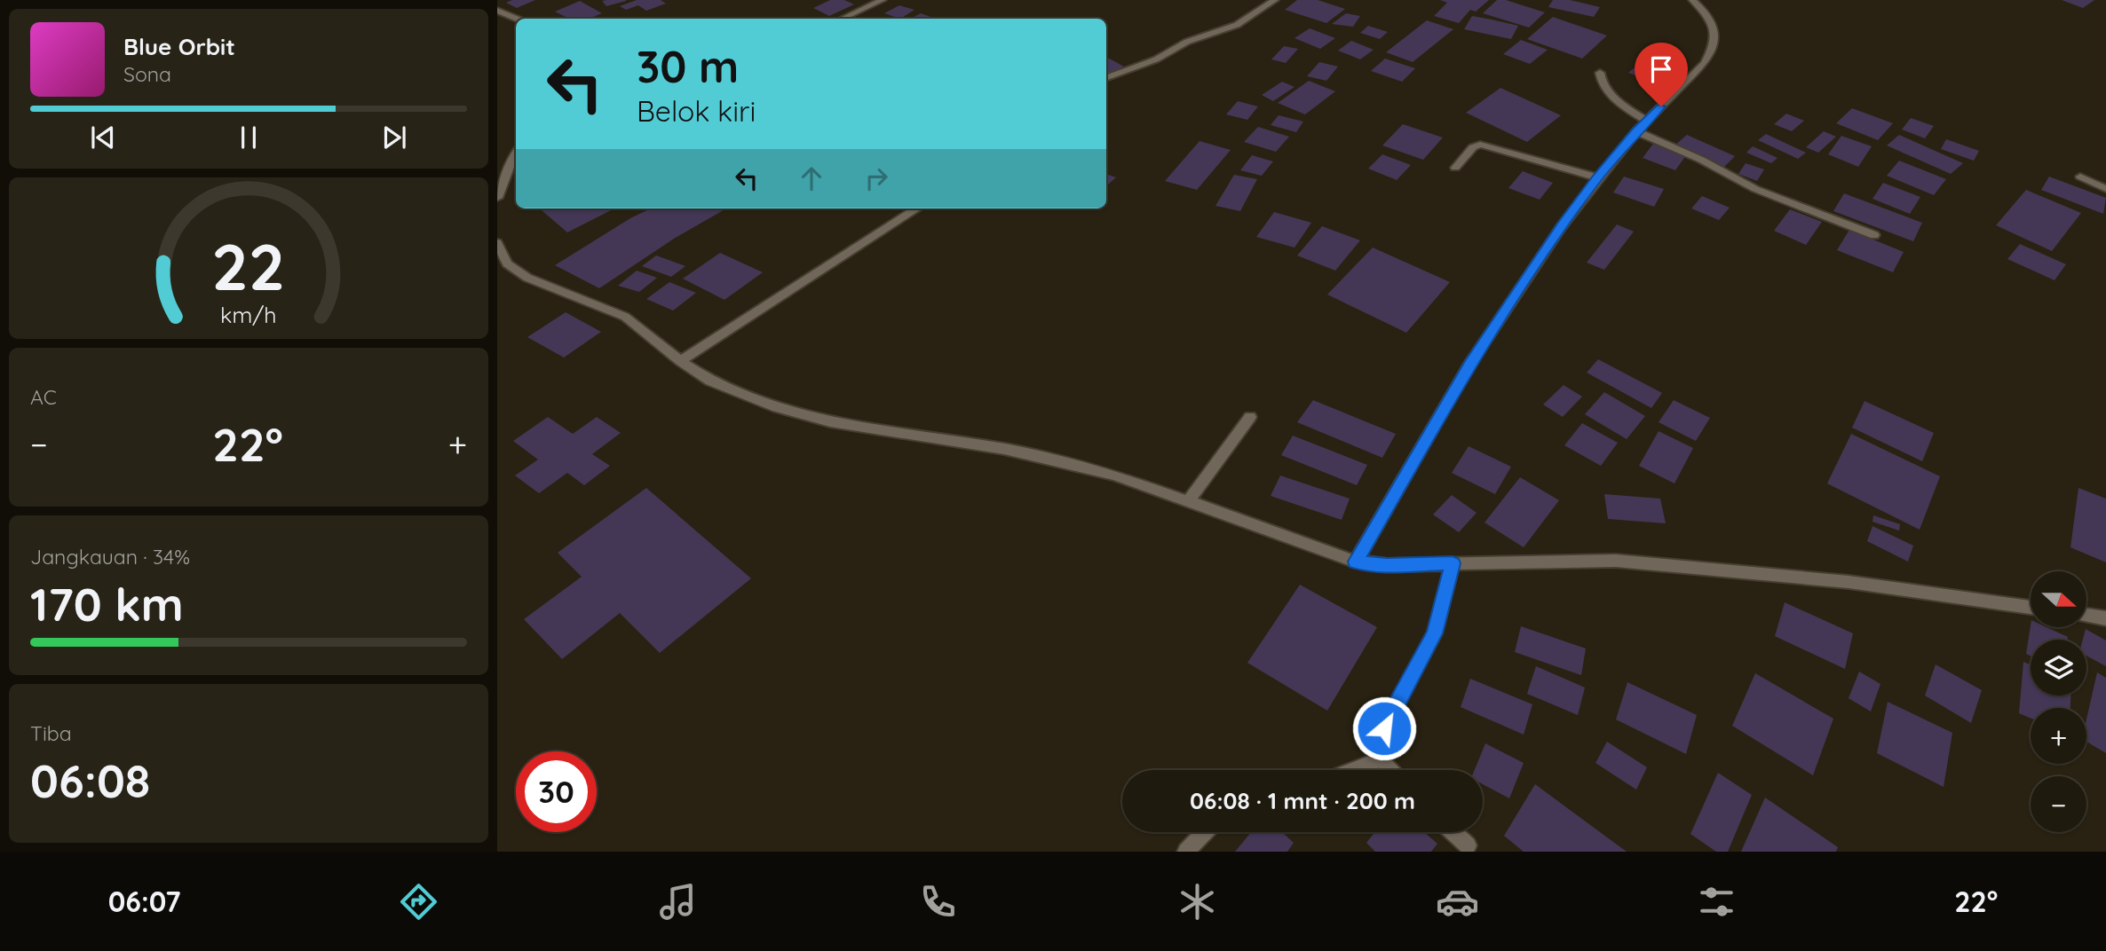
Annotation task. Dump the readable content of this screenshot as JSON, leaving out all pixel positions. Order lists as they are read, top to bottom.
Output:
{
  "north": "right",
  "page": {
    "turn": ["30 m", "Belok kiri"],
    "song": ["Blue Orbit", "Sona"],
    "tile": [
      "AC",
      ["Jangkauan · 34%", "170 km"],
      ["Tiba", "06:08"]
    ],
    "heat": ["−", "22°", "+"],
    "map_buttons": ["+", "−"],
    "limit": "30",
    "trip": "06:08 · 1 mnt · 200 m",
    "tabs": ["06:07", "22°"],
    "gauge": ["22", "km/h"]
  }
}
